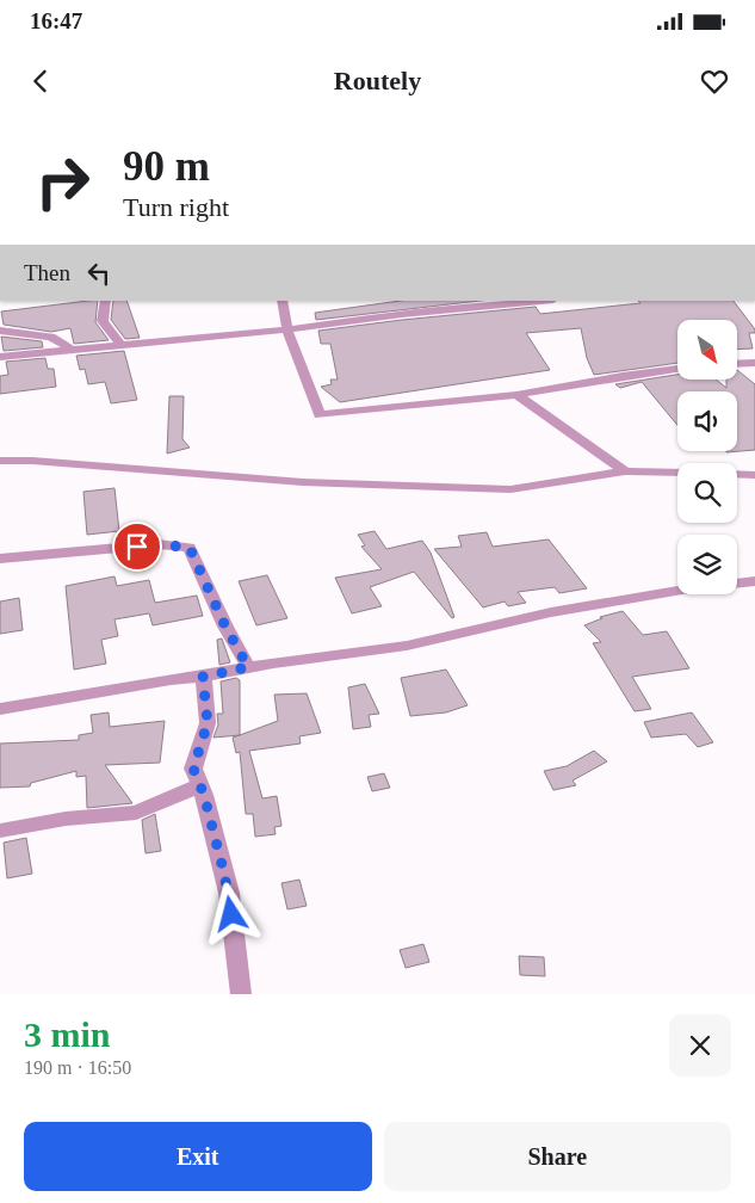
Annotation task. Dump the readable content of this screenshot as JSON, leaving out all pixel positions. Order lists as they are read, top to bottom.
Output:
{
  "north": "bottom right",
  "page": {
    "status": "16:47",
    "header": "Routely",
    "turn": ["90 m", "Turn right"],
    "then": "Then",
    "heading": ["3 min", "190 m · 16:50"],
    "buttons": ["Exit", "Share"]
  }
}
